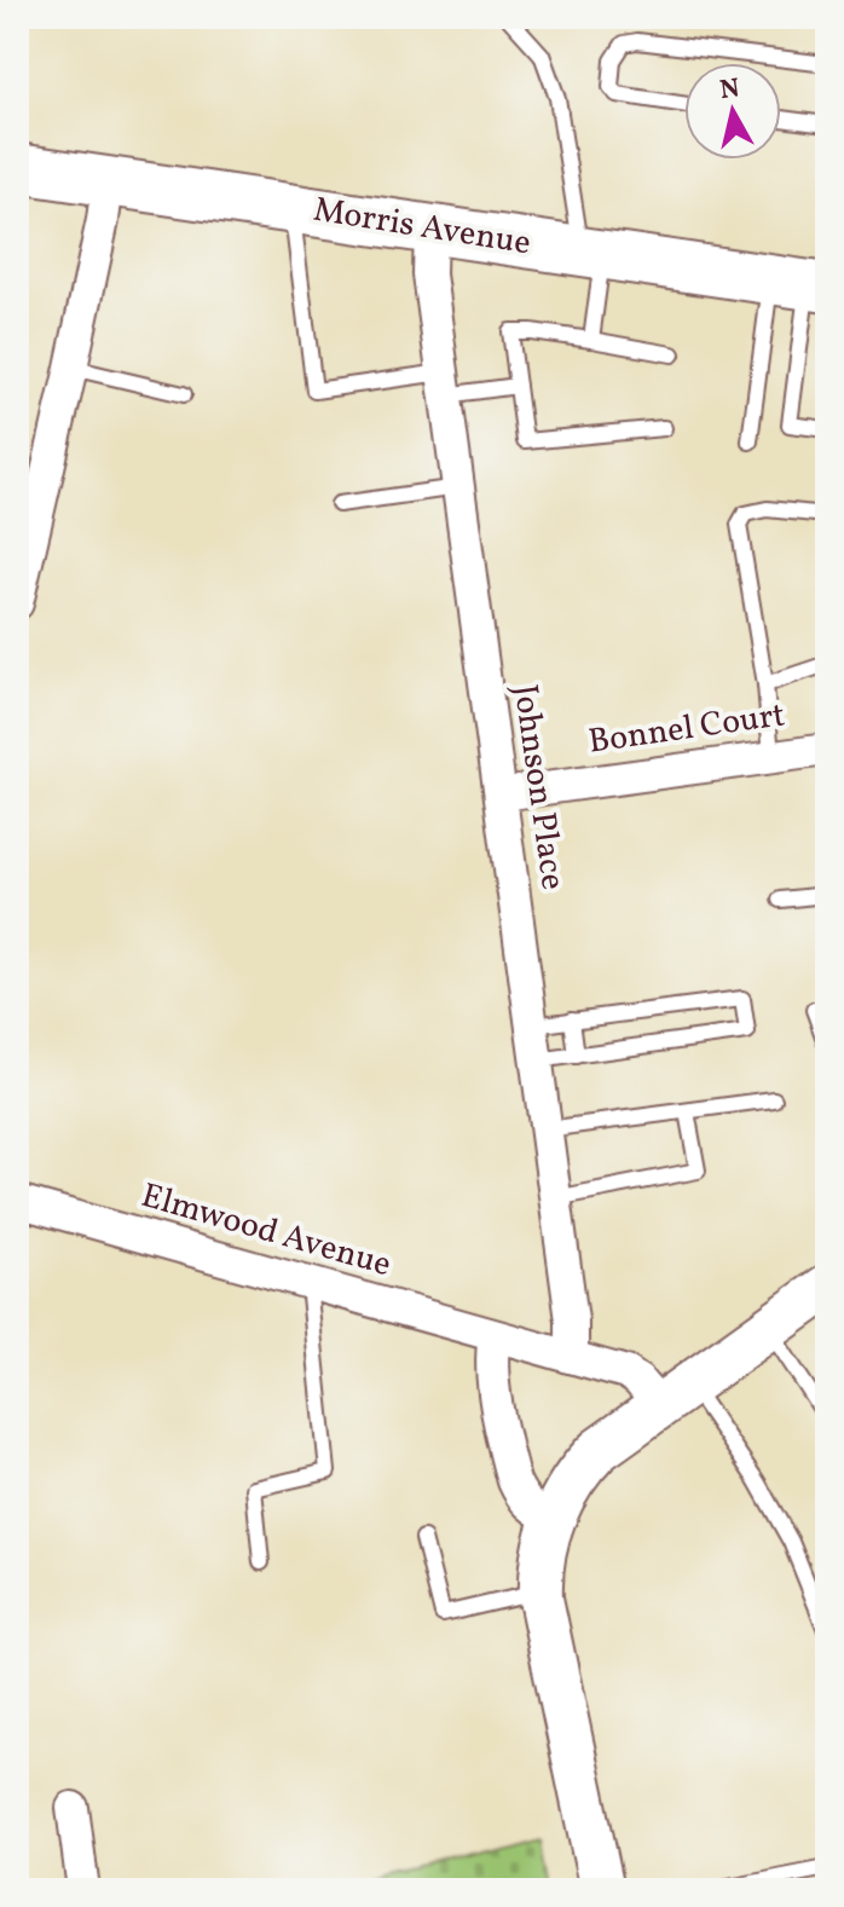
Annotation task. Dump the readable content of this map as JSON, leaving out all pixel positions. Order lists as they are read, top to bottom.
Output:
{
  "streets": {
    "main road": ["Morris Avenue"],
    "street": ["Bonnel Court", "Johnson Place", "Elmwood Avenue"]
  },
  "crossings": [
    ["Morris Avenue", "Johnson Place"],
    ["Bonnel Court", "Johnson Place"],
    ["Johnson Place", "Elmwood Avenue"]
  ],
  "north": "top"
}
